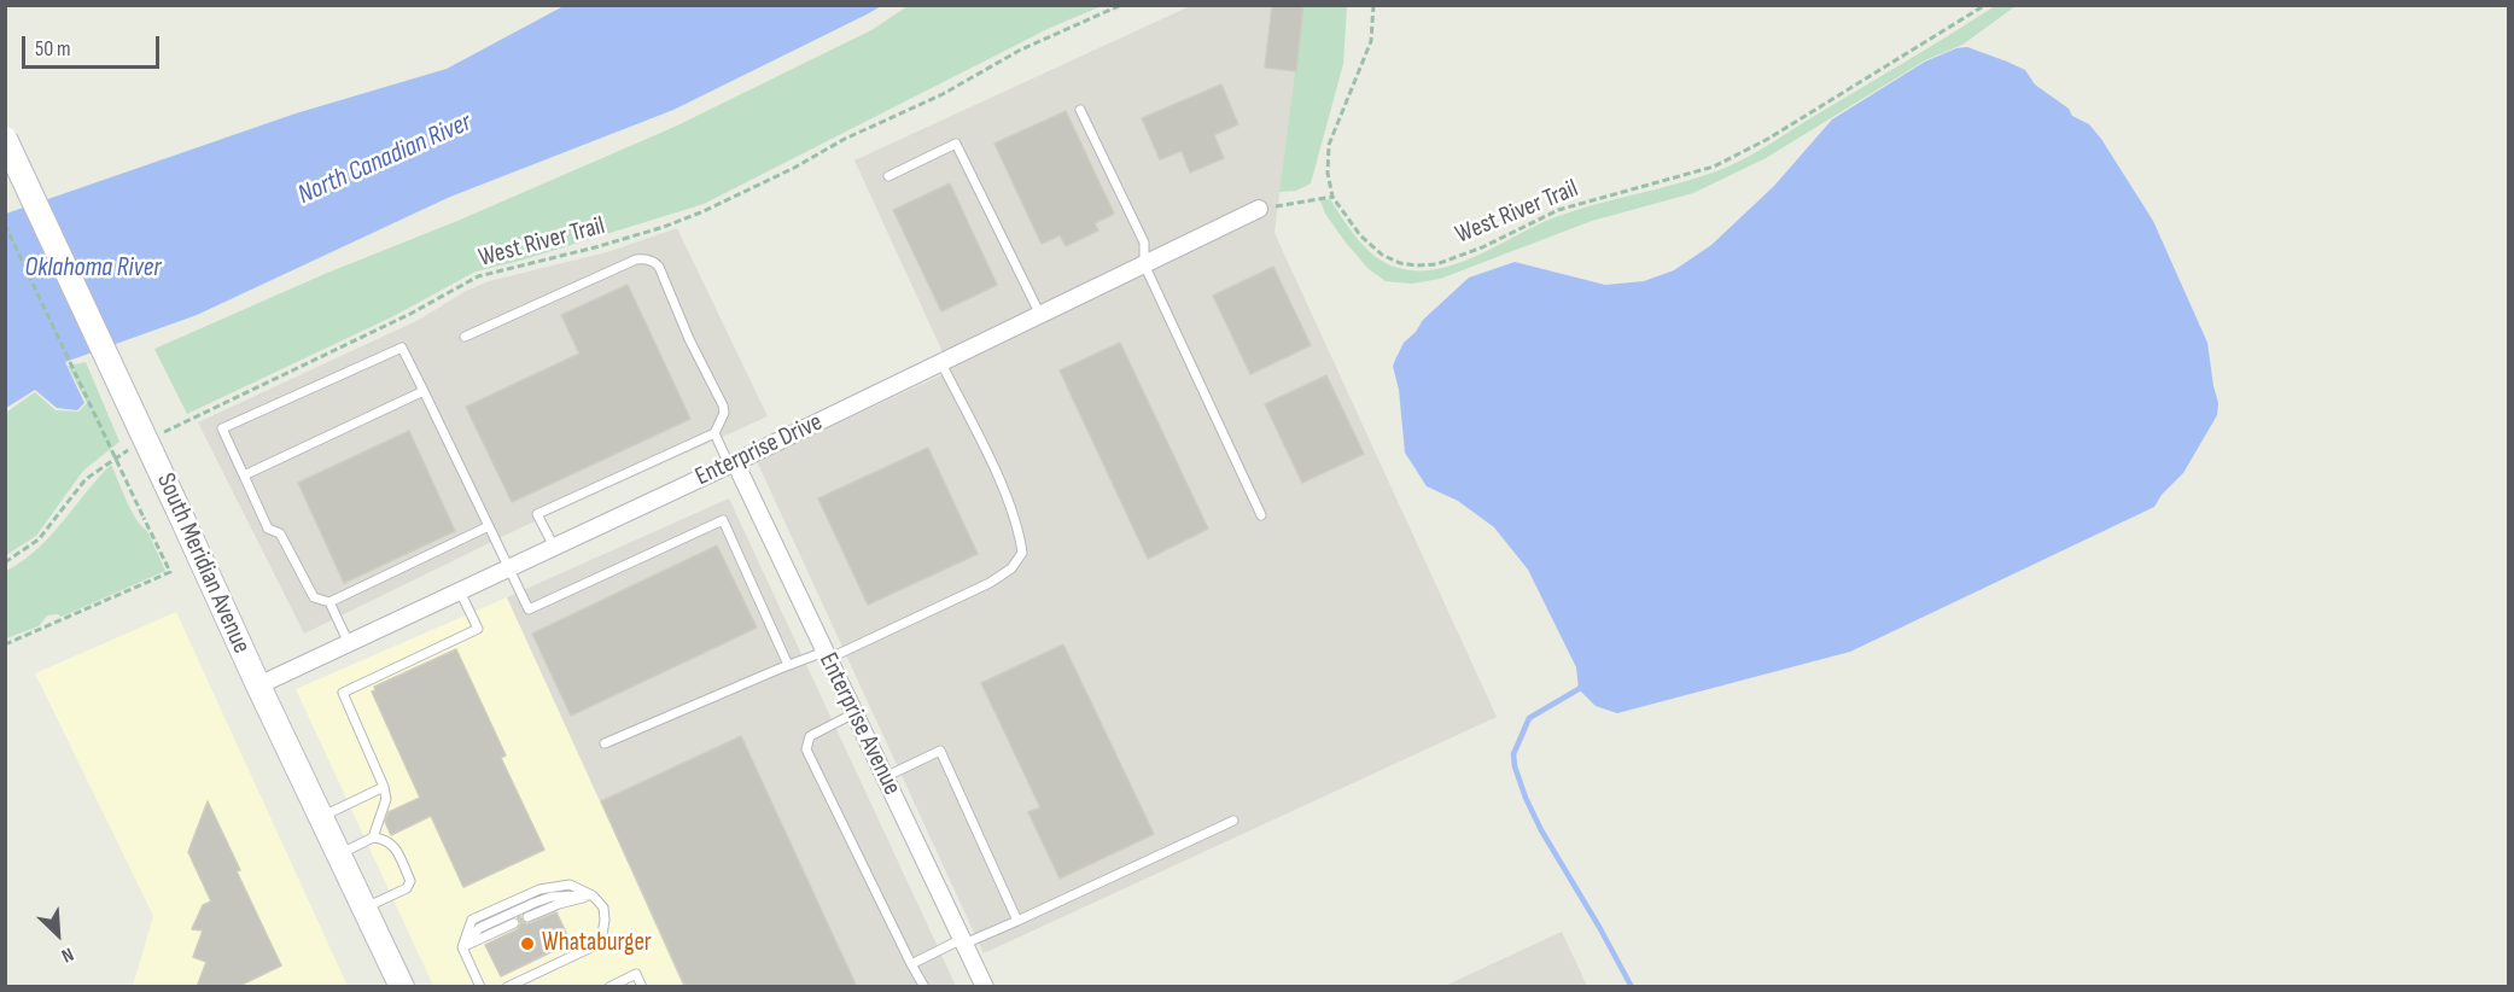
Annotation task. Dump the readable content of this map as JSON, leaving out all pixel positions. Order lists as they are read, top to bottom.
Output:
{
  "streets": {
    "main road": ["South Meridian Avenue"],
    "street": ["Enterprise Drive", "Enterprise Avenue"],
    "path": ["West River Trail"]
  },
  "crossings": [
    ["Enterprise Drive", "South Meridian Avenue"],
    ["Enterprise Drive", "Enterprise Avenue"]
  ],
  "water": ["North Canadian River", "Oklahoma River"],
  "places": ["Whataburger"],
  "scale_bar": "50 m",
  "north": "bottom right"
}
